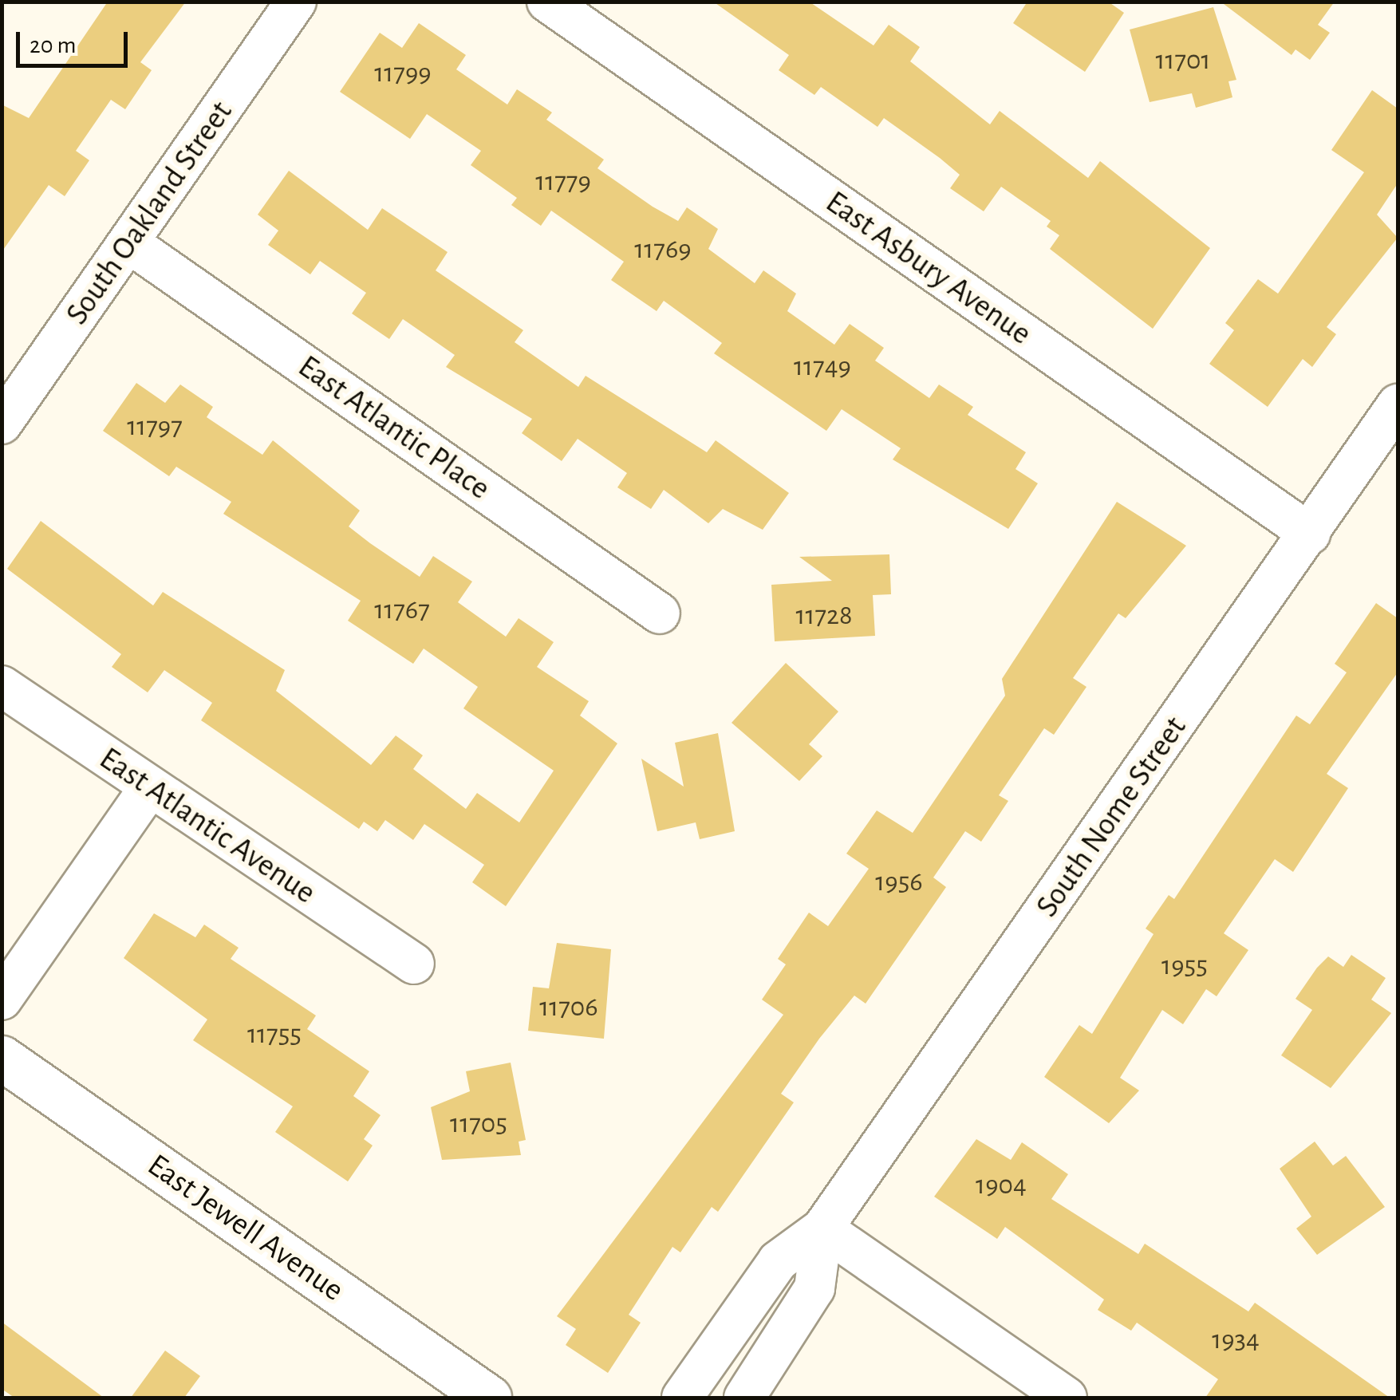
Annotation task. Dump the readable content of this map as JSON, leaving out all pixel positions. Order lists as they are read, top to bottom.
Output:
{
  "streets": {
    "street": [
      "South Oakland Street",
      "East Asbury Avenue",
      "East Atlantic Place",
      "South Nome Street",
      "East Atlantic Avenue",
      "East Jewell Avenue"
    ]
  },
  "crossings": [
    ["South Oakland Street", "East Atlantic Place"],
    ["East Asbury Avenue", "South Nome Street"]
  ],
  "house_numbers": [
    "11701",
    "11799",
    "11779",
    "11769",
    "11749",
    "11797",
    "11767",
    "11728",
    "1956",
    "1955",
    "11706",
    "11755",
    "11705",
    "1904",
    "1934"
  ],
  "scale_bar": "20 m"
}
